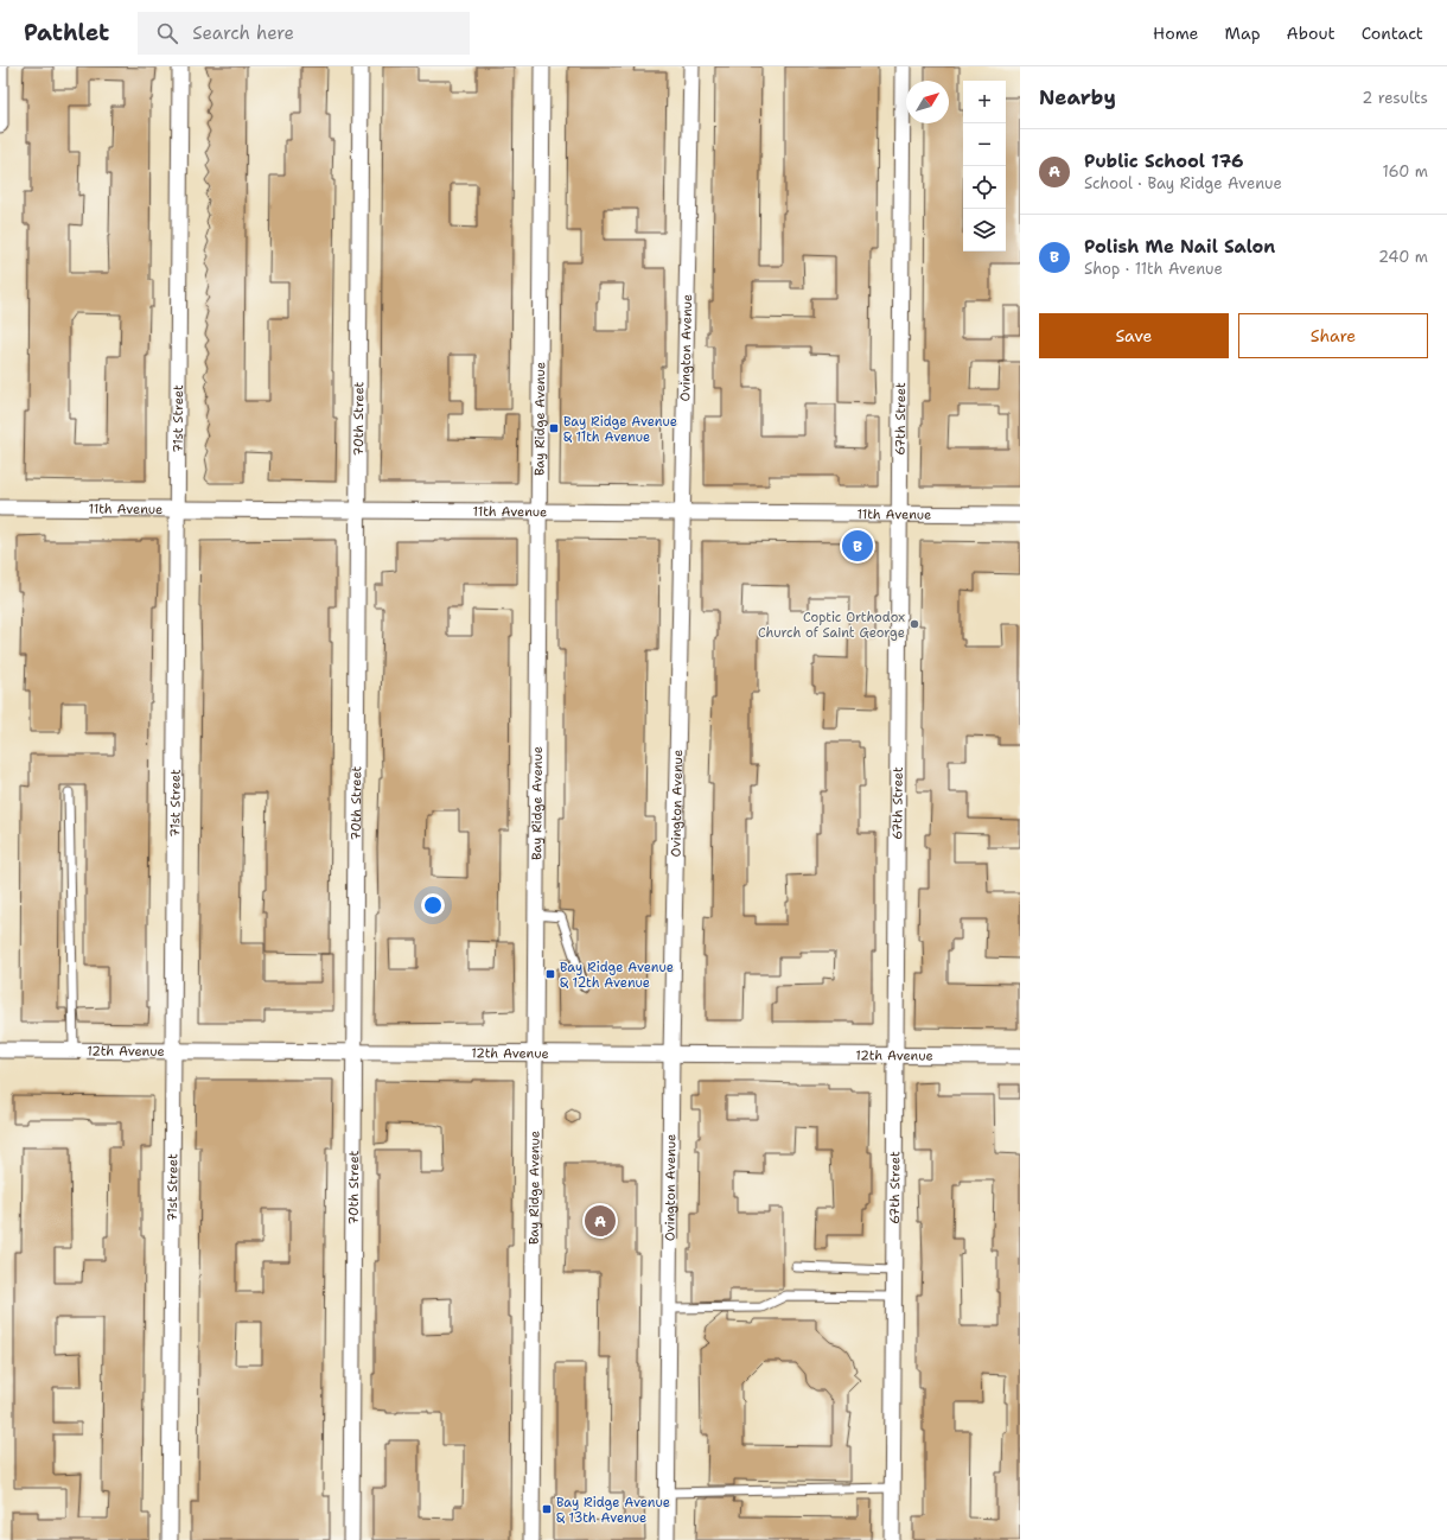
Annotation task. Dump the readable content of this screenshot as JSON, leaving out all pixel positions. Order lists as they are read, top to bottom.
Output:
{
  "streets": {
    "street": [
      "Ovington Avenue",
      "71st Street",
      "70th Street",
      "Bay Ridge Avenue",
      "67th Street",
      "11th Avenue",
      "12th Avenue"
    ]
  },
  "crossings": [
    ["Ovington Avenue", "11th Avenue"],
    ["Ovington Avenue", "12th Avenue"],
    ["71st Street", "11th Avenue"],
    ["71st Street", "12th Avenue"],
    ["70th Street", "11th Avenue"],
    ["70th Street", "12th Avenue"],
    ["Bay Ridge Avenue", "11th Avenue"],
    ["Bay Ridge Avenue", "12th Avenue"],
    ["67th Street", "11th Avenue"],
    ["67th Street", "12th Avenue"]
  ],
  "places": {
    "transit": ["Bay Ridge Avenue & 11th Avenue", "Bay Ridge Avenue & 12th Avenue", "Bay Ridge Avenue & 13th Avenue"],
    "other": ["Coptic Orthodox Church of Saint George"]
  },
  "north": "top right",
  "page": {
    "header": "Pathlet",
    "search": "Search here",
    "nav": [
      "Home",
      "Map",
      "About",
      "Contact"
    ],
    "heading": ["Nearby", "2 results"],
    "map_buttons": ["+", "−"],
    "list": [
      {
        "mark": "A",
        "name": "Public School 176",
        "note": "School · Bay Ridge Avenue",
        "value": "160 m"
      },
      {
        "mark": "B",
        "name": "Polish Me Nail Salon",
        "note": "Shop · 11th Avenue",
        "value": "240 m"
      }
    ],
    "buttons": ["Save", "Share"],
    "pins": ["B", "A"]
  }
}
